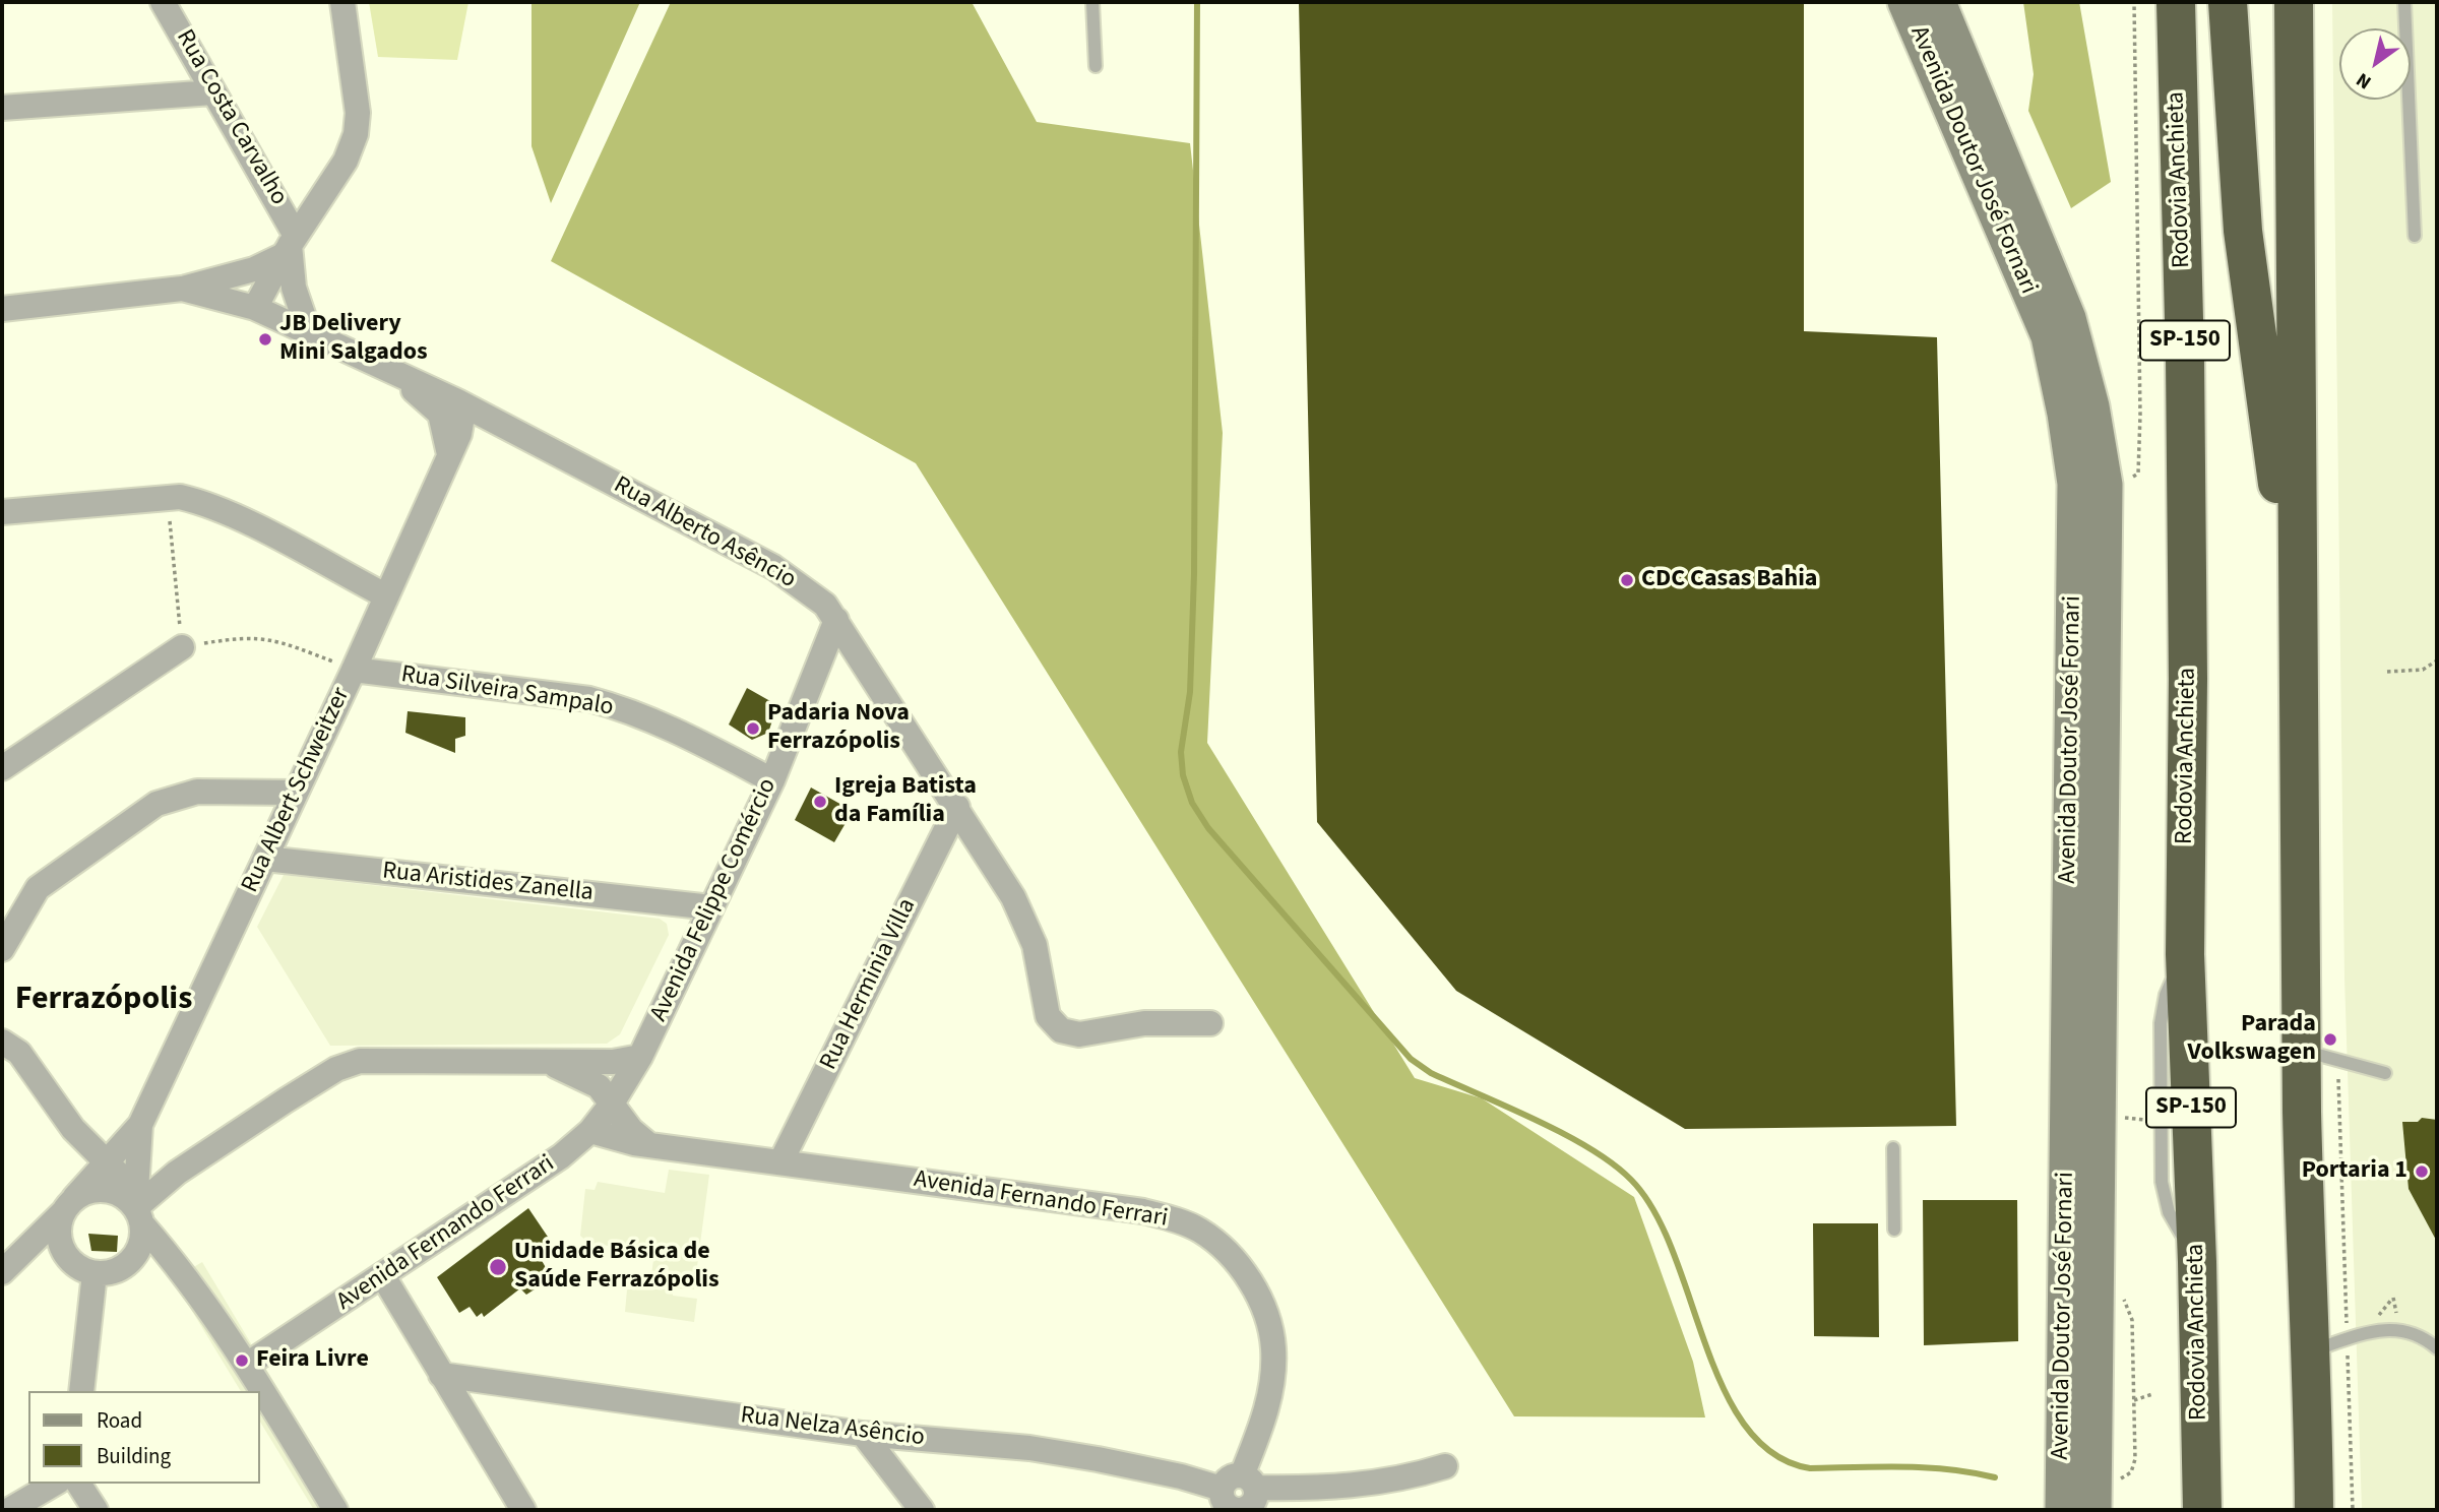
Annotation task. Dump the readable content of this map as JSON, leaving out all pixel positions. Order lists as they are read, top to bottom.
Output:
{
  "streets": {
    "highway": ["Rodovia Anchieta", "SP-150"],
    "street": [
      "Rua Costa Carvalho",
      "Avenida Doutor José Fornari",
      "Rua Alberto Asêncio",
      "Rua Silveira Sampalo",
      "Rua Albert Schweitzer",
      "Rua Aristides Zanella",
      "Avenida Felippe Comércio",
      "Rua Herminia Villa",
      "Avenida Fernando Ferrari",
      "Rua Nelza Asêncio"
    ]
  },
  "crossings": [
    ["Rua Alberto Asêncio", "Rua Albert Schweitzer"],
    ["Rua Alberto Asêncio", "Avenida Felippe Comércio"],
    ["Rua Alberto Asêncio", "Rua Herminia Villa"],
    ["Rua Silveira Sampalo", "Rua Albert Schweitzer"],
    ["Rua Silveira Sampalo", "Avenida Felippe Comércio"],
    ["Rua Albert Schweitzer", "Rua Aristides Zanella"],
    ["Rua Aristides Zanella", "Avenida Felippe Comércio"],
    ["Avenida Felippe Comércio", "Avenida Fernando Ferrari"],
    ["Rua Herminia Villa", "Avenida Fernando Ferrari"],
    ["Avenida Fernando Ferrari", "Rua Nelza Asêncio"]
  ],
  "districts": ["Ferrazópolis"],
  "places": [
    "JB Delivery Mini Salgados",
    "CDC Casas Bahia",
    "Padaria Nova Ferrazópolis",
    "Igreja Batista da Família",
    "Parada Volkswagen",
    "Portaria 1",
    "Unidade Básica de Saúde Ferrazópolis",
    "Feira Livre"
  ],
  "legend": ["Road", "Building"],
  "north": "bottom left"
}
